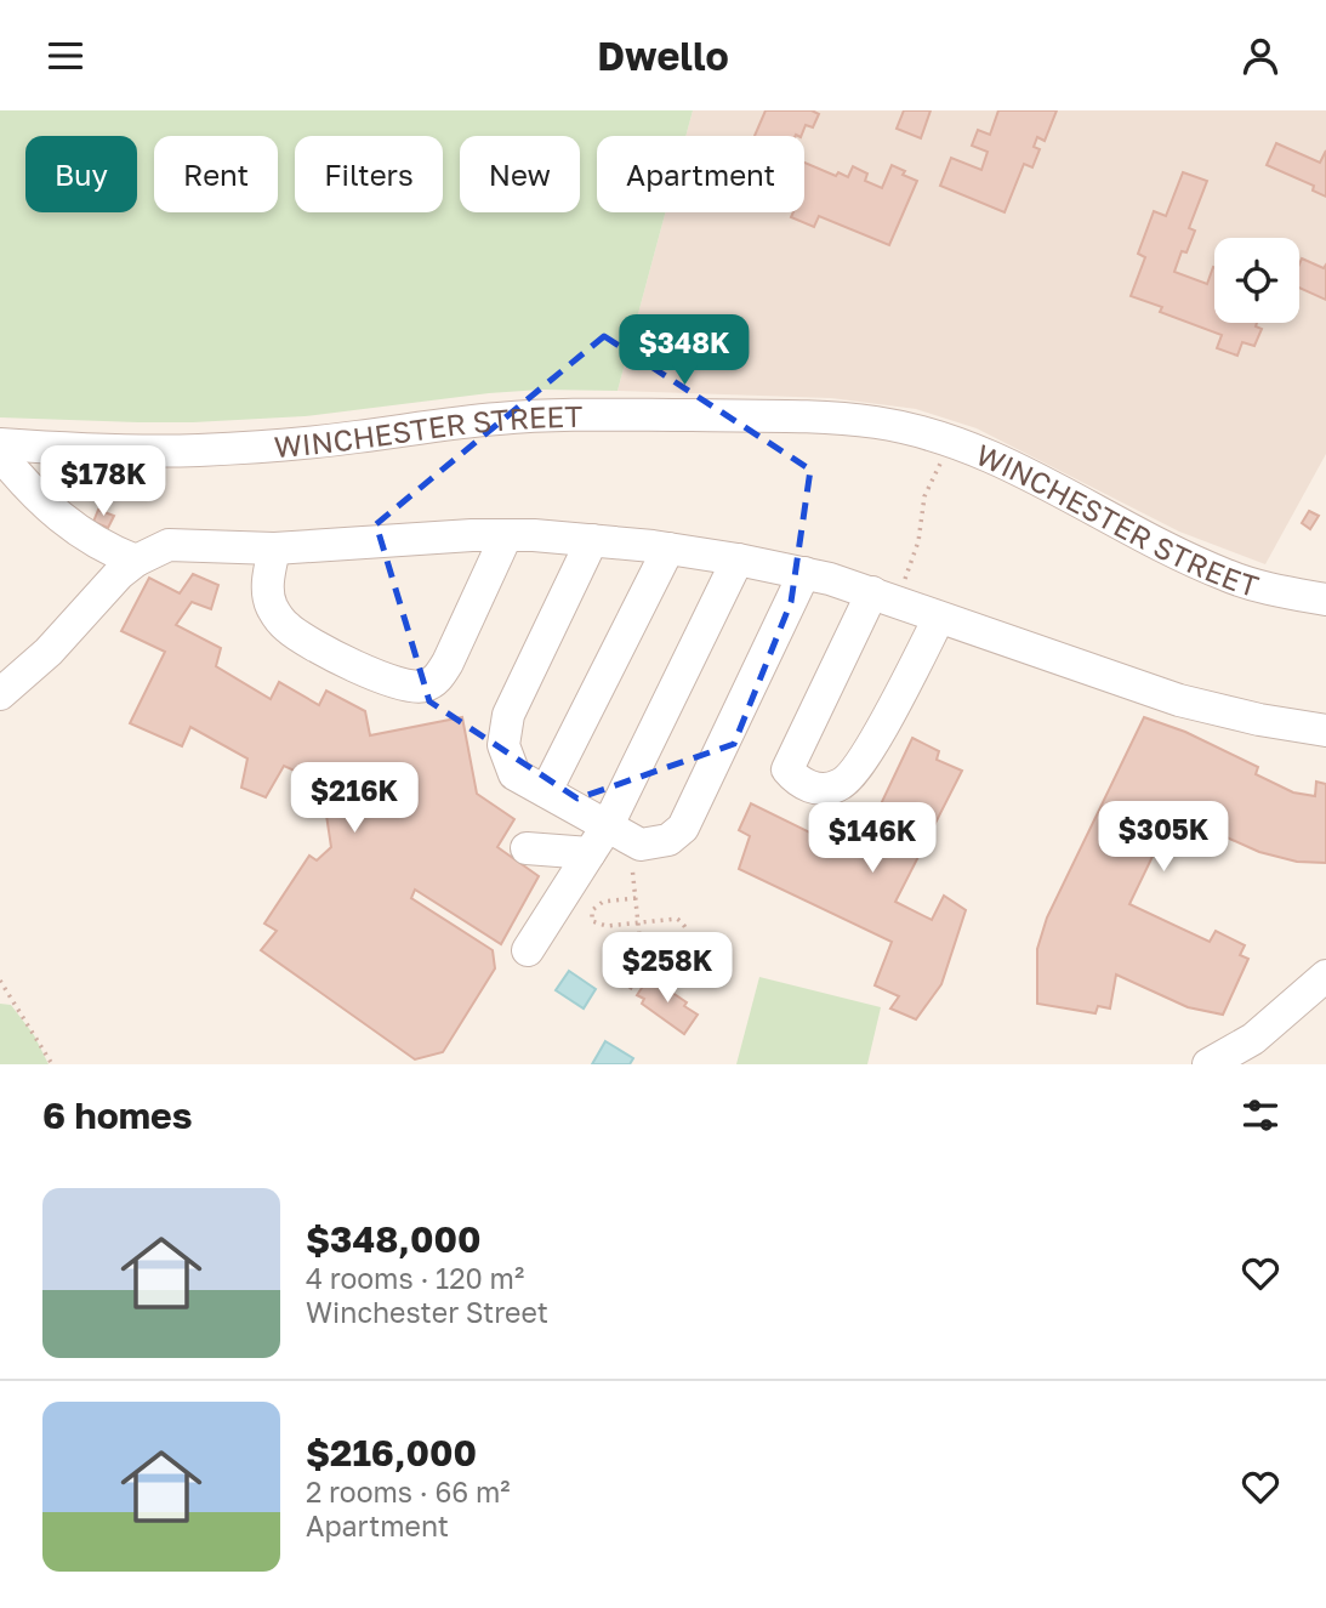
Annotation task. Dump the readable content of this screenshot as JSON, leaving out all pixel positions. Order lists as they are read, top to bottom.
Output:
{
  "streets": {
    "street": ["WINCHESTER STREET"]
  },
  "page": {
    "header": "Dwello",
    "chip": [
      "Buy",
      "Rent",
      "Filters",
      "New",
      "Apartment"
    ],
    "price": [
      "$348K",
      "$178K",
      "$216K",
      "$305K",
      "$146K",
      "$258K"
    ],
    "heading": "6 homes",
    "list": [
      {
        "name": "$348,000",
        "note": "4 rooms · 120 m² · Winchester Street"
      },
      {
        "name": "$216,000",
        "note": "2 rooms · 66 m² · Apartment"
      }
    ]
  }
}
